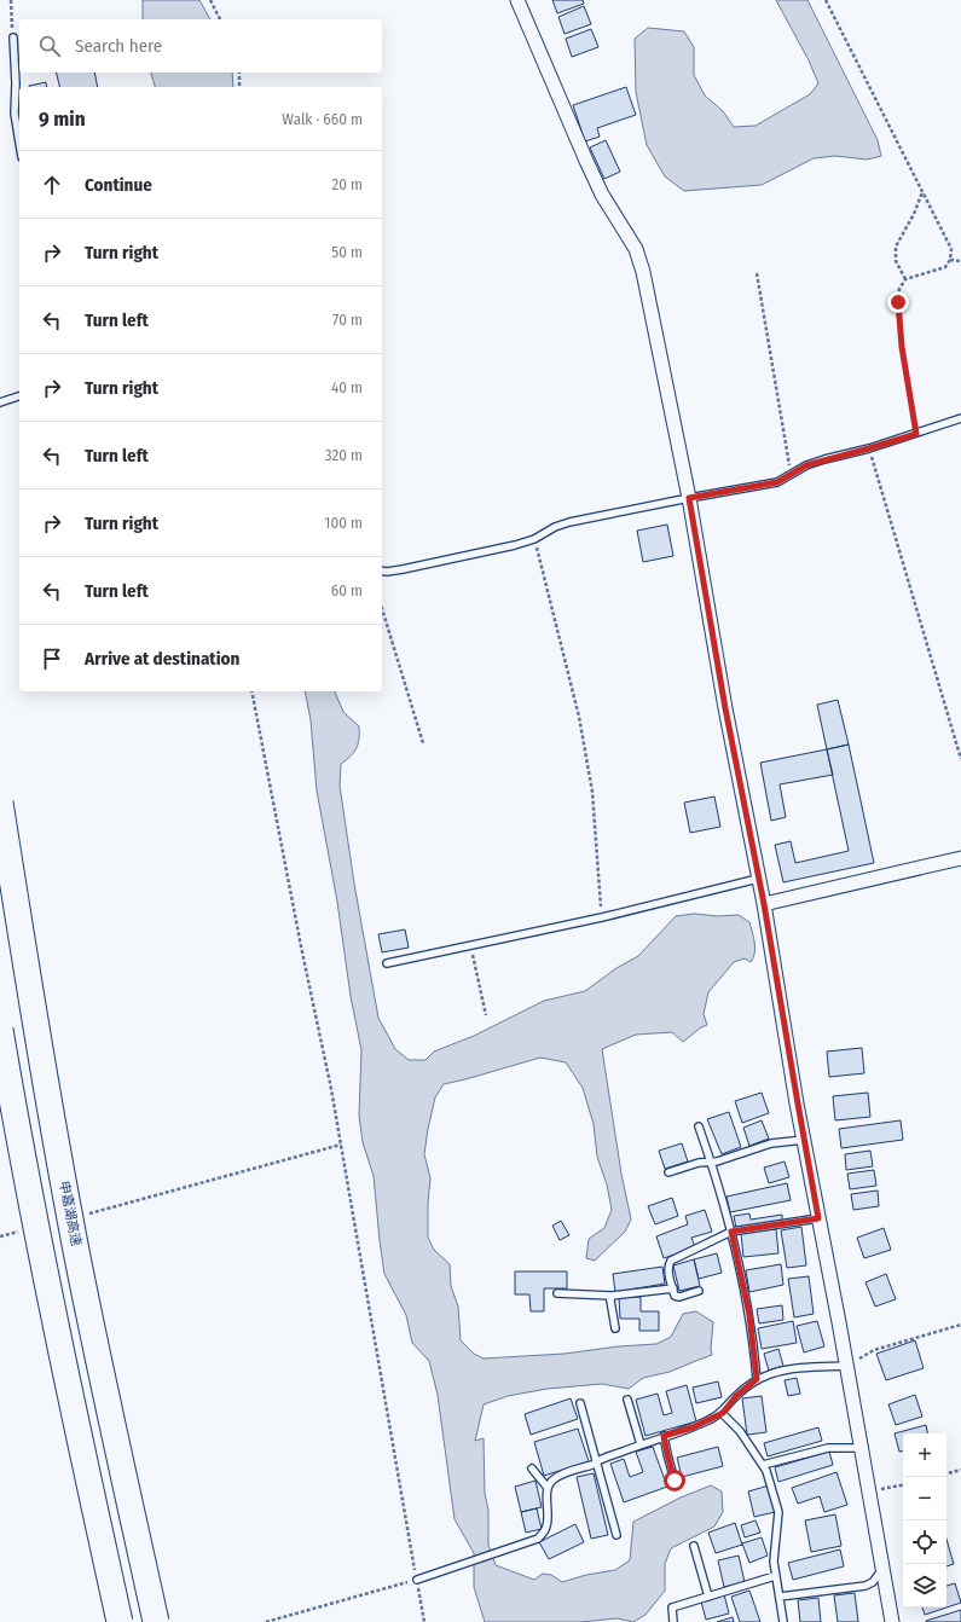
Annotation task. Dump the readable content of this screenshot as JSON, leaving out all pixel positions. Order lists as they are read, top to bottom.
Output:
{
  "streets": {
    "highway": ["申嘉湖高速"]
  },
  "page": {
    "search": "Search here",
    "heading": ["9 min", "Walk · 660 m"],
    "list": [
      ["Continue", "20 m"],
      ["Turn right", "50 m"],
      ["Turn left", "70 m"],
      ["Turn right", "40 m"],
      ["Turn left", "320 m"],
      ["Turn right", "100 m"],
      ["Turn left", "60 m"],
      "Arrive at destination"
    ],
    "map_buttons": ["+", "−"]
  }
}
